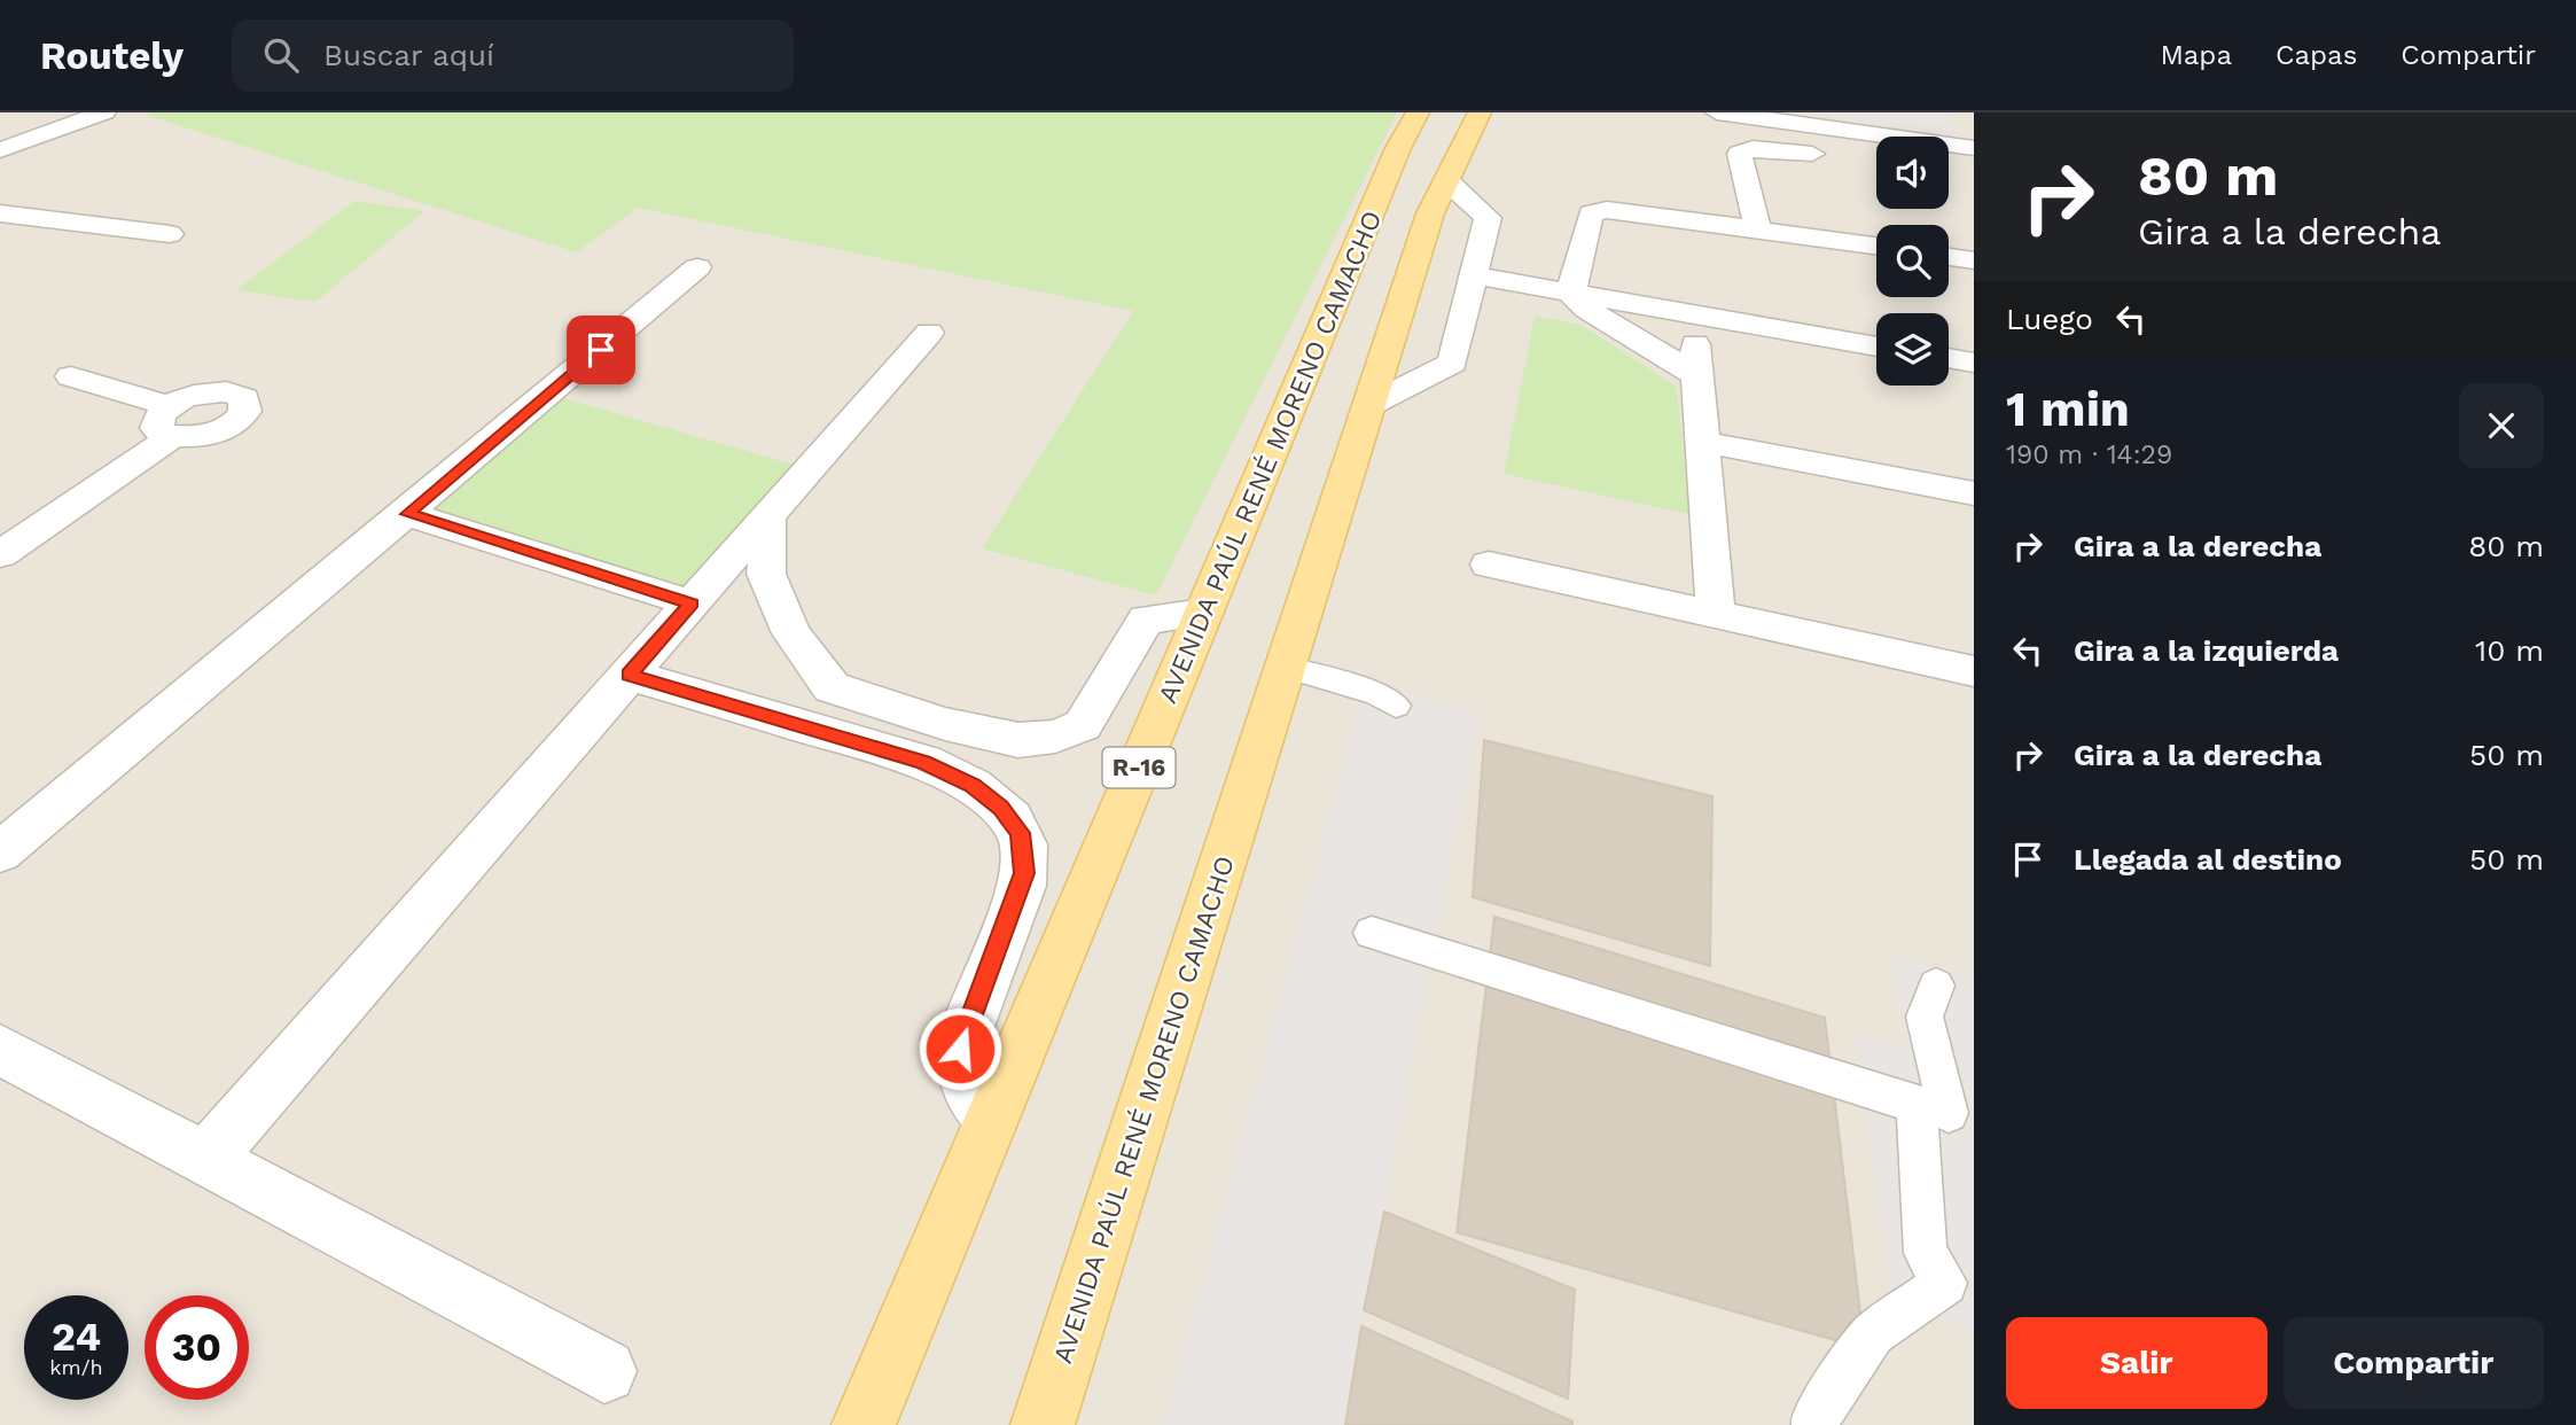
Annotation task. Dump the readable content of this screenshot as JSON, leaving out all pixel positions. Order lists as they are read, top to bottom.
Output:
{
  "streets": {
    "main road": ["AVENIDA PAÚL RENÉ MORENO CAMACHO", "R-16"]
  },
  "page": {
    "header": "Routely",
    "search": "Buscar aquí",
    "nav": ["Mapa", "Capas", "Compartir"],
    "turn": ["80 m", "Gira a la derecha"],
    "then": "Luego",
    "heading": ["1 min", "190 m · 14:29"],
    "list": [
      {
        "name": "Gira a la derecha",
        "value": "80 m"
      },
      {
        "name": "Gira a la izquierda",
        "value": "10 m"
      },
      {
        "name": "Gira a la derecha",
        "value": "50 m"
      },
      {
        "name": "Llegada al destino",
        "value": "50 m"
      }
    ],
    "speed": "24 km/h",
    "limit": "30",
    "buttons": ["Salir", "Compartir"]
  }
}
